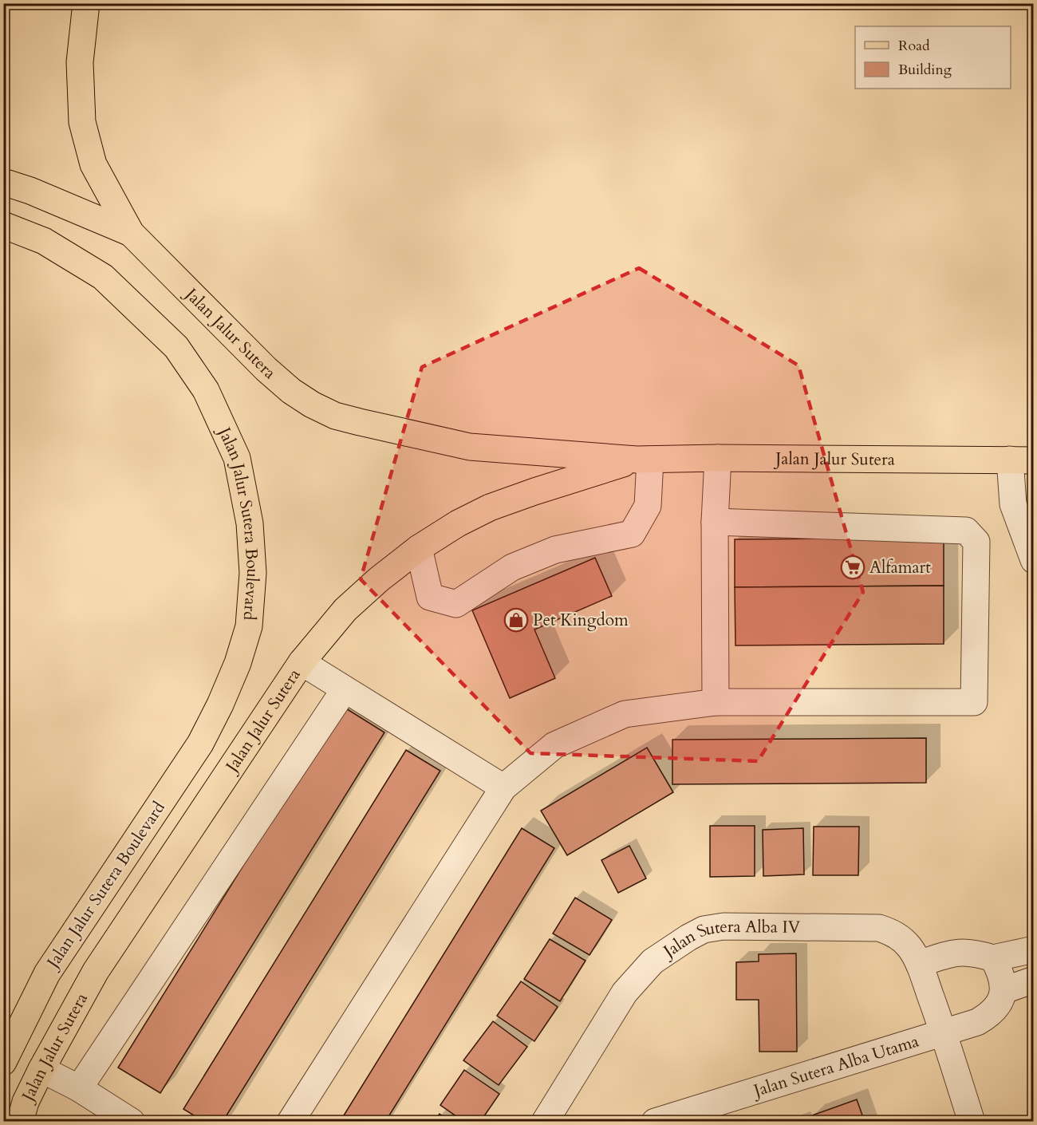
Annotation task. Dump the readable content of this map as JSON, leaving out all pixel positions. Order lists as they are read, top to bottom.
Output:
{
  "streets": {
    "main road": ["Jalan Jalur Sutera", "Jalan Jalur Sutera Boulevard"],
    "street": ["Jalan Sutera Alba IV", "Jalan Sutera Alba Utama"]
  },
  "crossings": [
    ["Jalan Sutera Alba IV", "Jalan Sutera Alba Utama"]
  ],
  "places": {
    "supermarket": ["Alfamart"],
    "shop": ["Pet Kingdom"]
  },
  "legend": ["Road", "Building"]
}
